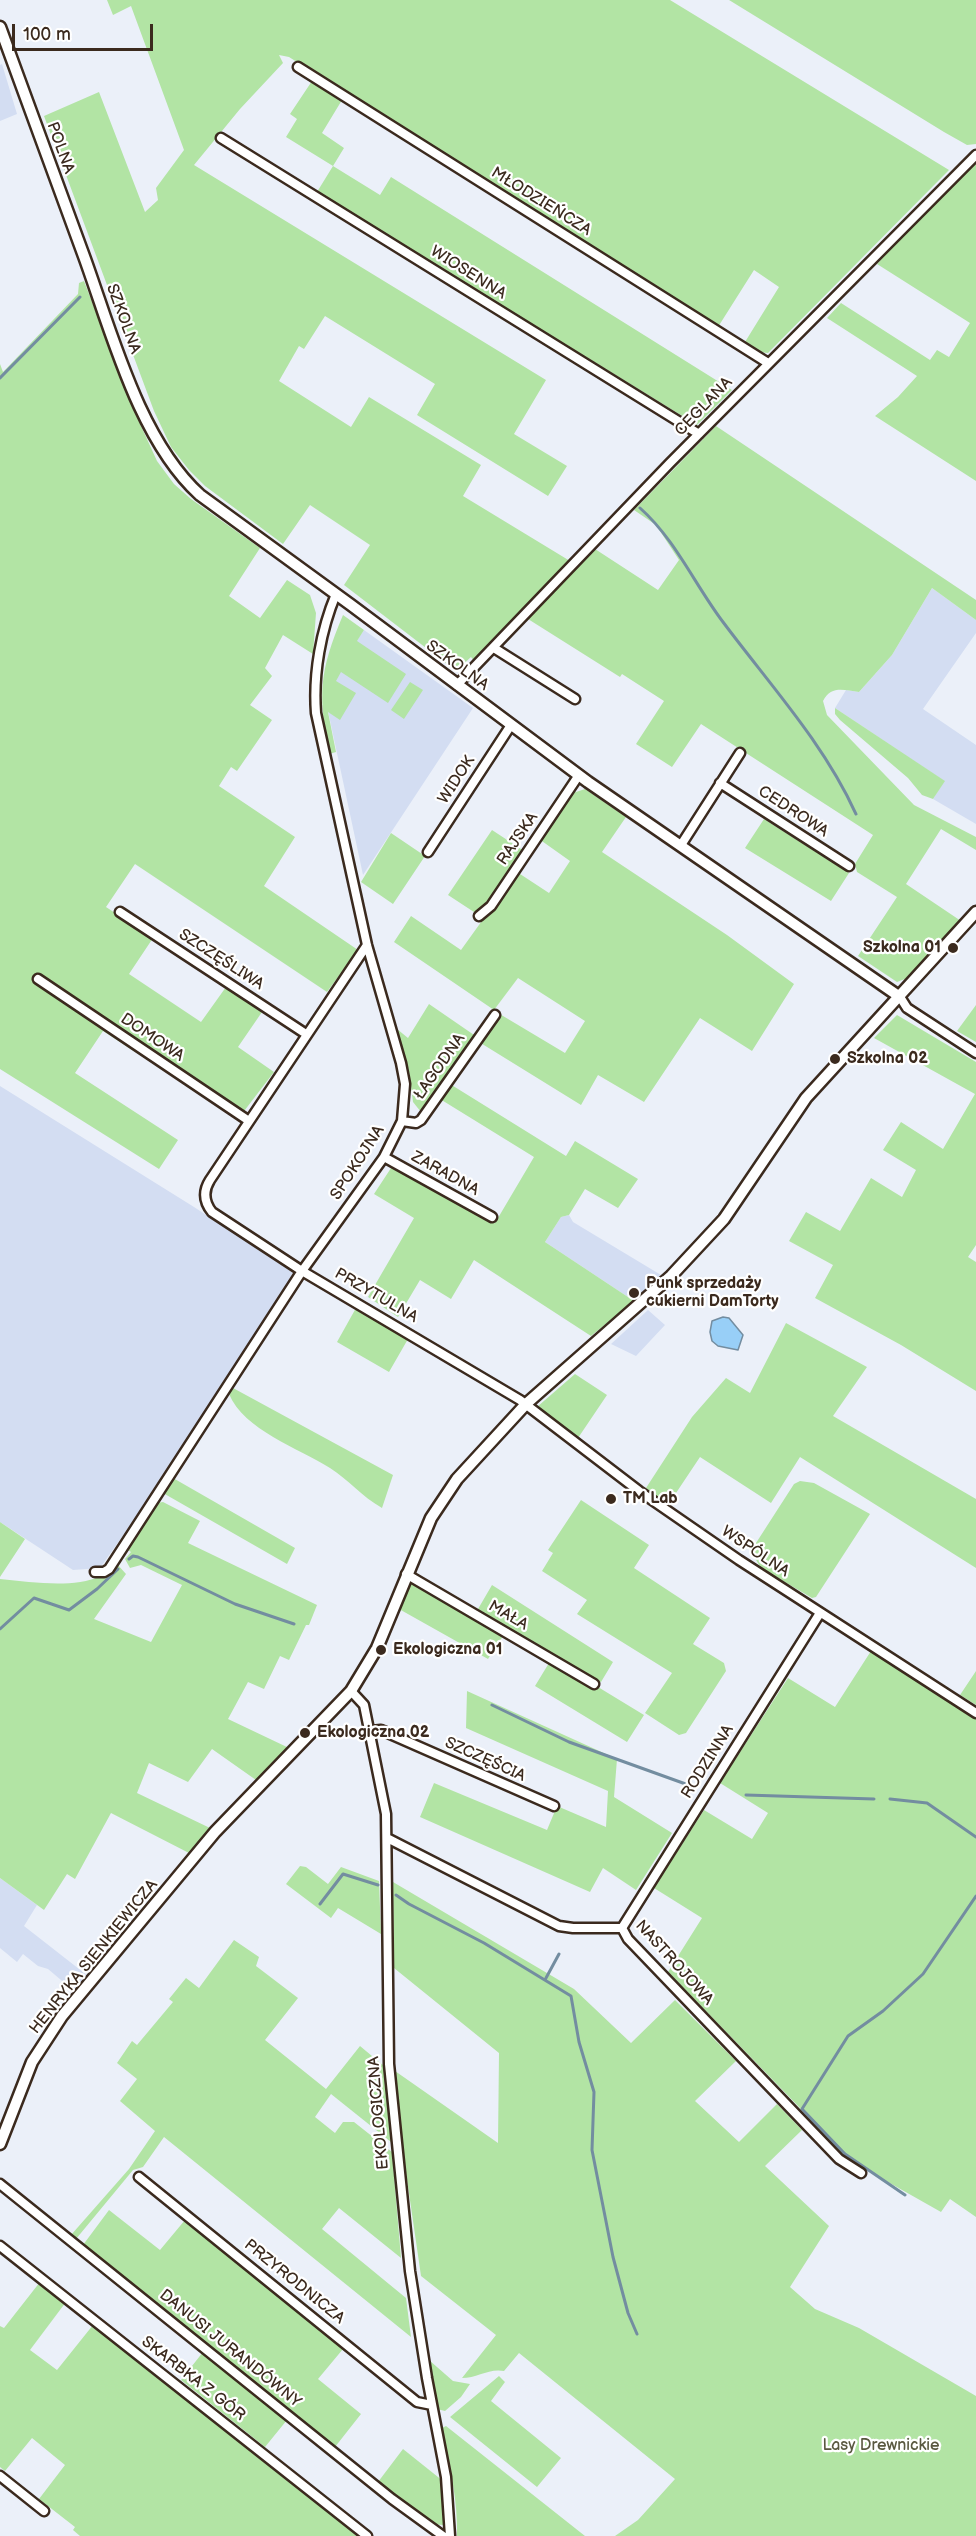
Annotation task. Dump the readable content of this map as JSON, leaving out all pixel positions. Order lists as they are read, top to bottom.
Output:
{
  "streets": {
    "street": [
      "POLNA",
      "MŁODZIEŃCZA",
      "WIOSENNA",
      "SZKOLNA",
      "CEGLANA",
      "WIDOK",
      "CEDROWA",
      "RAJSKA",
      "SZCZĘŚLIWA",
      "DOMOWA",
      "ŁAGODNA",
      "SPOKOJNA",
      "ZARADNA",
      "PRZYTULNA",
      "WSPÓLNA",
      "MAŁA",
      "SZCZĘŚCIA",
      "RODZINNA",
      "HENRYKA SIENKIEWICZA",
      "NASTROJOWA",
      "EKOLOGICZNA",
      "PRZYRODNICZA",
      "DANUSI JURANDÓWNY",
      "SKARBKA Z GÓR"
    ]
  },
  "crossings": [
    ["POLNA", "SZKOLNA"],
    ["MŁODZIEŃCZA", "CEGLANA"],
    ["WIOSENNA", "CEGLANA"],
    ["SZKOLNA", "CEGLANA"],
    ["SZKOLNA", "WIDOK"],
    ["SZKOLNA", "RAJSKA"],
    ["SZKOLNA", "SPOKOJNA"],
    ["SZKOLNA", "HENRYKA SIENKIEWICZA"],
    ["DOMOWA", "PRZYTULNA"],
    ["ŁAGODNA", "SPOKOJNA"],
    ["SPOKOJNA", "ZARADNA"],
    ["SPOKOJNA", "PRZYTULNA"],
    ["PRZYTULNA", "WSPÓLNA"],
    ["PRZYTULNA", "HENRYKA SIENKIEWICZA"],
    ["WSPÓLNA", "RODZINNA"],
    ["WSPÓLNA", "HENRYKA SIENKIEWICZA"],
    ["MAŁA", "HENRYKA SIENKIEWICZA"],
    ["SZCZĘŚCIA", "EKOLOGICZNA"],
    ["RODZINNA", "NASTROJOWA"],
    ["HENRYKA SIENKIEWICZA", "EKOLOGICZNA"],
    ["NASTROJOWA", "EKOLOGICZNA"],
    ["EKOLOGICZNA", "PRZYRODNICZA"]
  ],
  "parks": ["Lasy Drewnickie"],
  "places": [
    "Szkolna 01",
    "Szkolna 02",
    "Punk sprzedaży cukierni DamTorty",
    "TM Lab",
    "Ekologiczna 01",
    "Ekologiczna 02"
  ],
  "scale_bar": "100 m"
}
